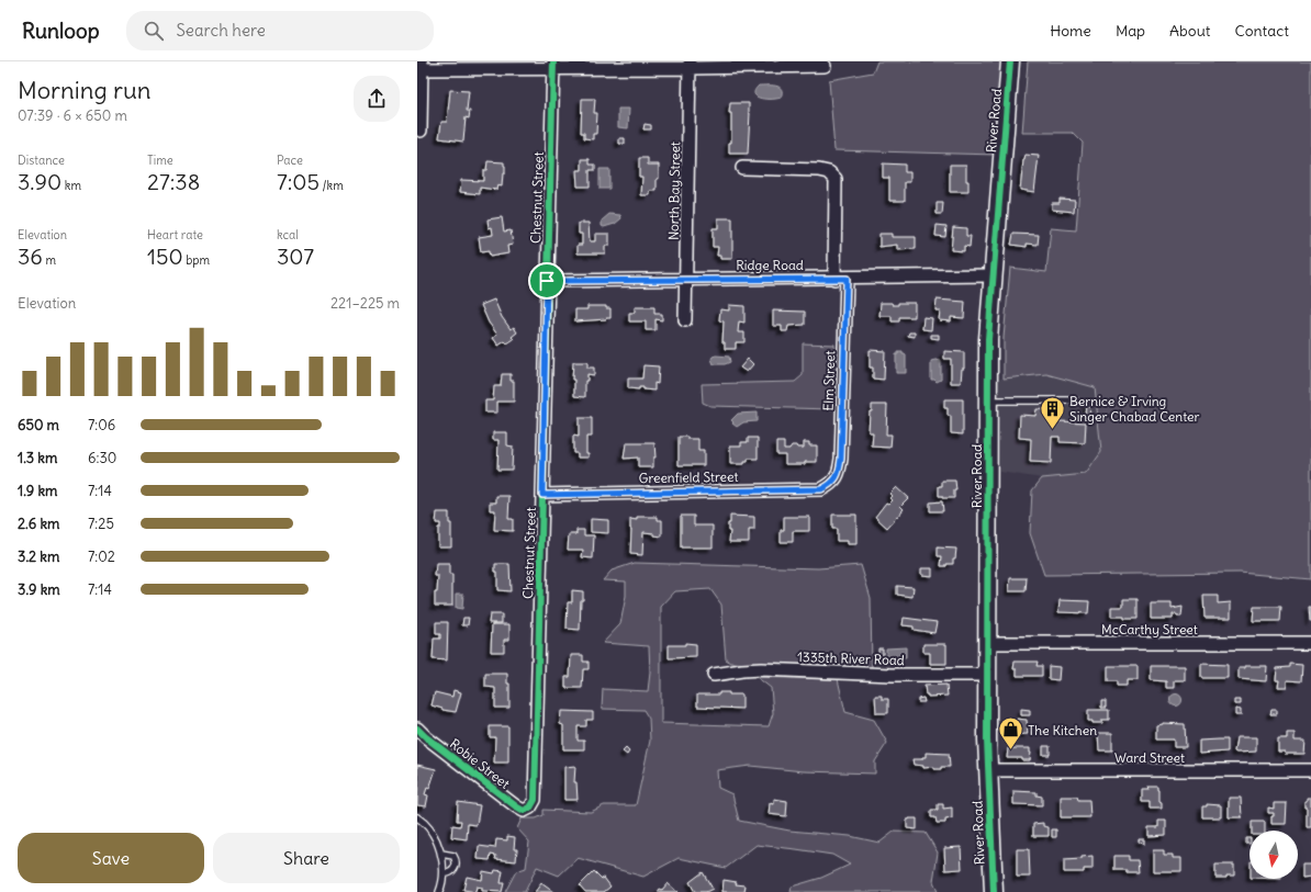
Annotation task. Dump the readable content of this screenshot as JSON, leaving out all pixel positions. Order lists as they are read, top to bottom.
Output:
{
  "streets": {
    "street": [
      "River Road",
      "North Bay Street",
      "Chestnut Street",
      "Ridge Road",
      "Elm Street",
      "Greenfield Street",
      "McCarthy Street",
      "1335th River Road",
      "Ward Street",
      "Robie Street"
    ]
  },
  "crossings": [
    ["River Road", "Ridge Road"],
    ["River Road", "McCarthy Street"],
    ["River Road", "1335th River Road"],
    ["River Road", "Ward Street"],
    ["North Bay Street", "Ridge Road"],
    ["Chestnut Street", "Ridge Road"],
    ["Chestnut Street", "Greenfield Street"],
    ["Chestnut Street", "Robie Street"],
    ["Ridge Road", "Elm Street"],
    ["Elm Street", "Greenfield Street"]
  ],
  "places": {
    "building": ["Bernice & Irving Singer Chabad Center"],
    "shop": ["The Kitchen"]
  },
  "north": "bottom",
  "page": {
    "header": "Runloop",
    "search": "Search here",
    "nav": [
      "Home",
      "Map",
      "About",
      "Contact"
    ],
    "heading": ["Morning run", "07:39 · 6 × 650 m"],
    "stats": [
      ["Distance", "3.90 km"],
      ["Time", "27:38"],
      ["Pace", "7:05 /km"],
      ["Elevation", "36 m"],
      ["Heart rate", "150 bpm"],
      ["kcal", "307"]
    ],
    "chart": ["Elevation", "221–225 m"],
    "list": [
      {
        "name": "650 m",
        "note": "7:06"
      },
      {
        "name": "1.3 km",
        "note": "6:30"
      },
      {
        "name": "1.9 km",
        "note": "7:14"
      },
      {
        "name": "2.6 km",
        "note": "7:25"
      },
      {
        "name": "3.2 km",
        "note": "7:02"
      },
      {
        "name": "3.9 km",
        "note": "7:14"
      }
    ],
    "buttons": ["Save", "Share"]
  }
}
